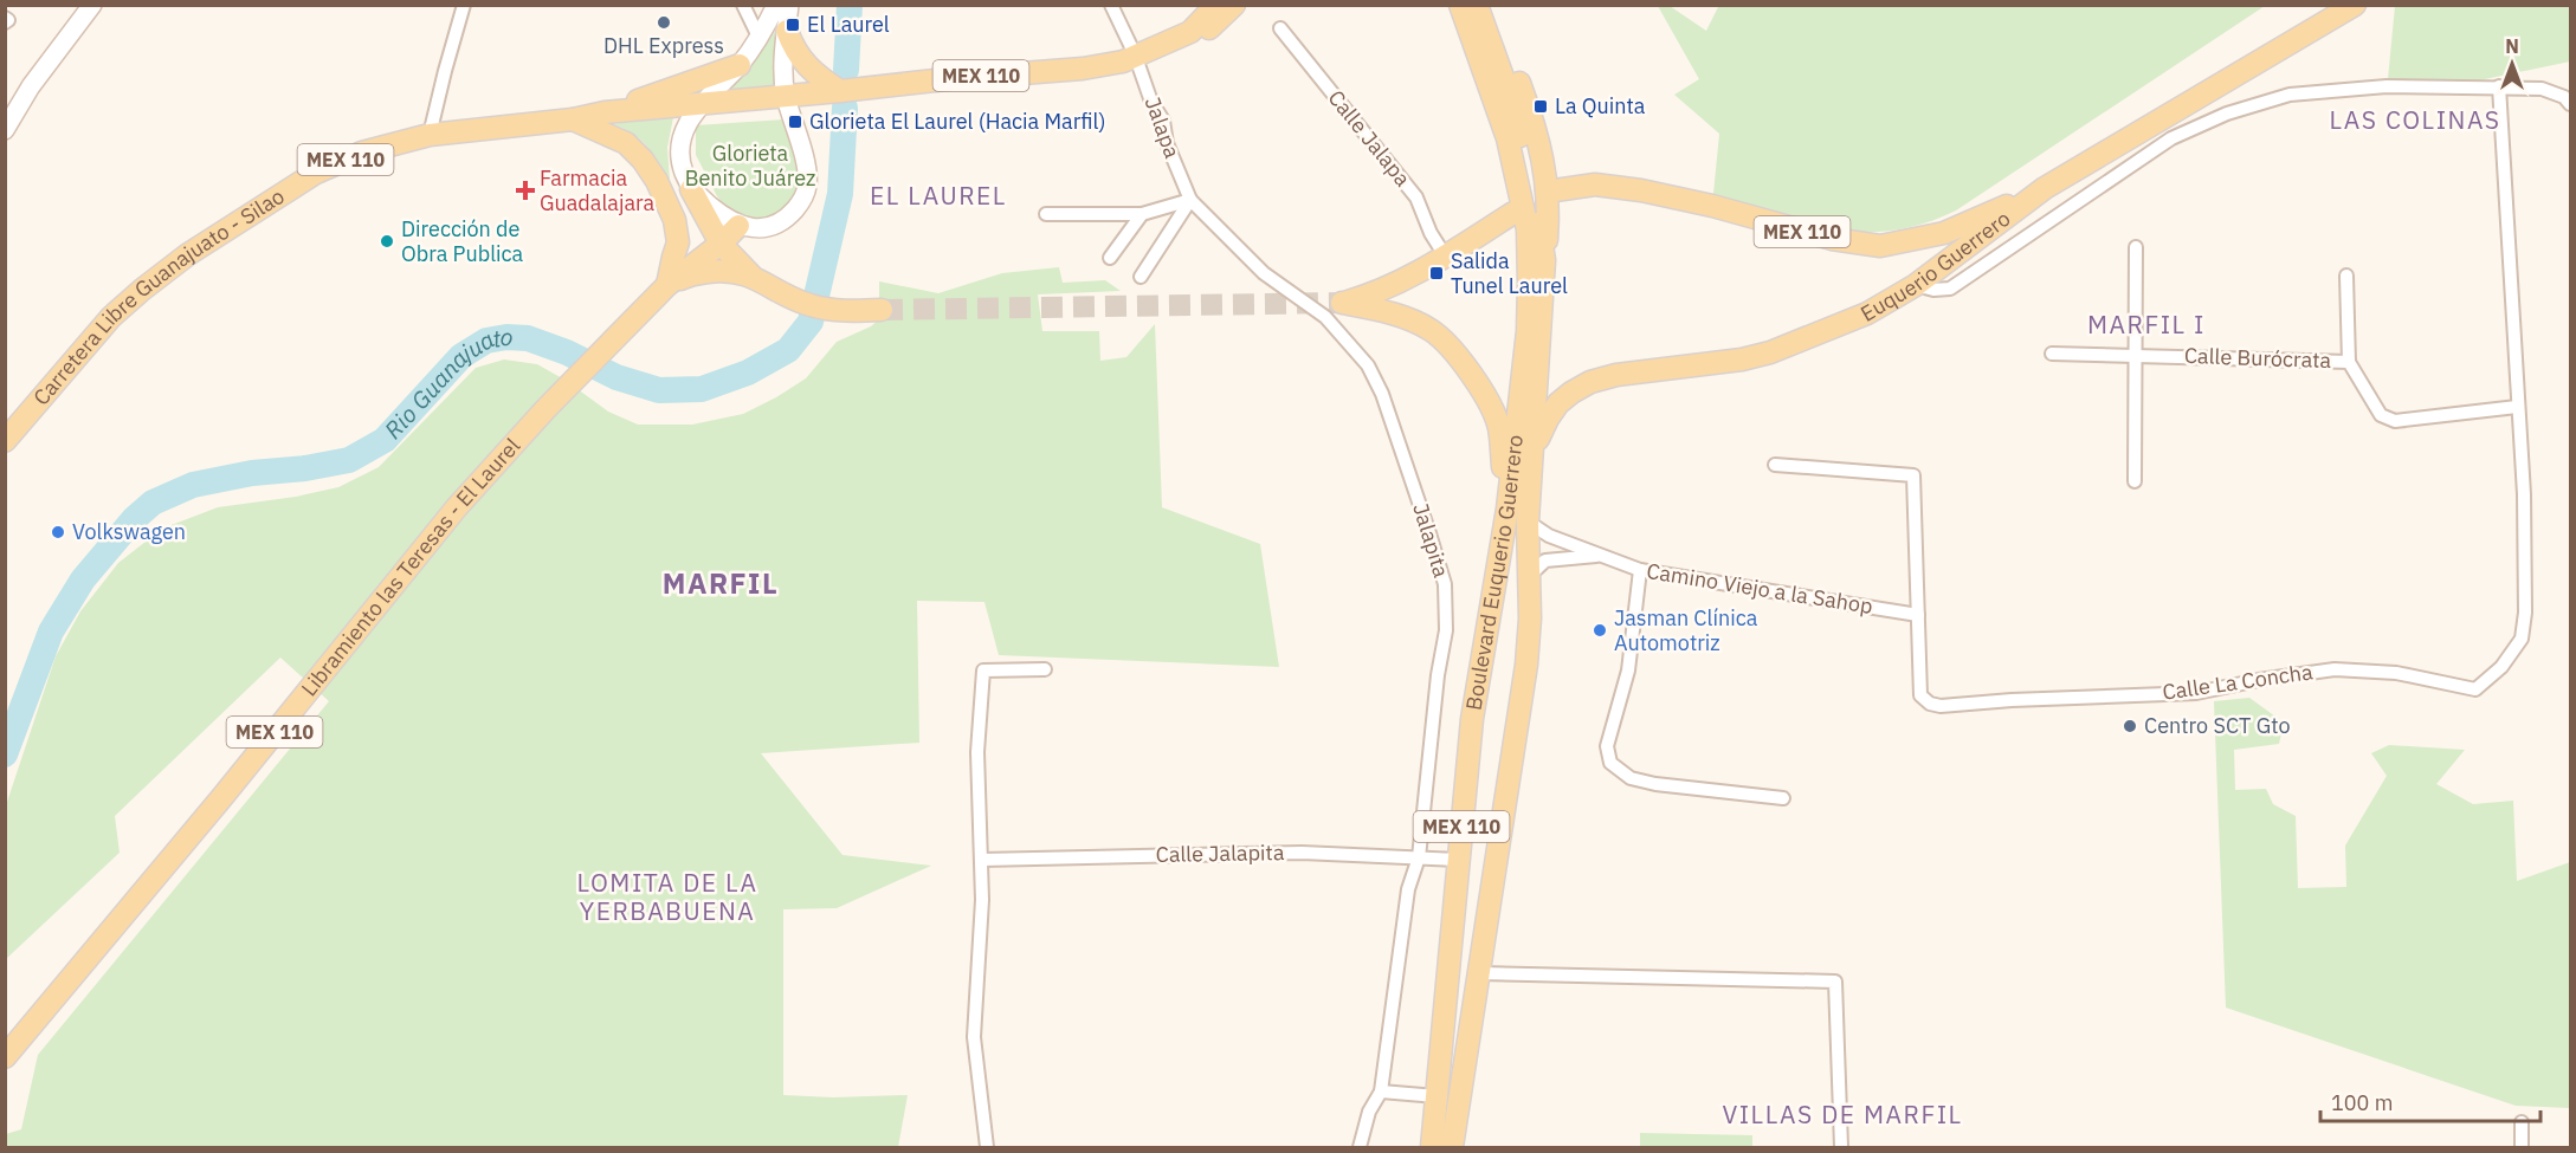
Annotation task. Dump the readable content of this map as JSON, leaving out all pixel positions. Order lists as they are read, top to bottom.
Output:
{
  "streets": {
    "main road": [
      "MEX 110",
      "Euquerio Guerrero",
      "Carretera Libre Guanajuato - Silao",
      "Libramiento las Teresas - El Laurel",
      "Boulevard Euquerio Guerrero"
    ],
    "street": [
      "Jalapa",
      "Calle Jalapa",
      "Calle Burócrata",
      "Jalapita",
      "Camino Viejo a la Sahop",
      "Calle La Concha",
      "Calle Jalapita"
    ]
  },
  "crossings": [
    ["MEX 110", "Jalapa"],
    ["MEX 110", "Euquerio Guerrero"],
    ["MEX 110", "Carretera Libre Guanajuato - Silao"],
    ["MEX 110", "Libramiento las Teresas - El Laurel"],
    ["MEX 110", "Boulevard Euquerio Guerrero"],
    ["MEX 110", "Camino Viejo a la Sahop"],
    ["Jalapa", "Jalapita"],
    ["Euquerio Guerrero", "Boulevard Euquerio Guerrero"],
    ["Carretera Libre Guanajuato - Silao", "Libramiento las Teresas - El Laurel"],
    ["Calle Burócrata", "Calle La Concha"],
    ["Jalapita", "Calle Jalapita"],
    ["Boulevard Euquerio Guerrero", "Calle Jalapita"],
    ["Camino Viejo a la Sahop", "Calle La Concha"]
  ],
  "districts": [
    "LAS COLINAS",
    "EL LAUREL",
    "MARFIL I",
    "MARFIL",
    "LOMITA DE LA YERBABUENA",
    "VILLAS DE MARFIL"
  ],
  "water": ["Rio Guanajuato"],
  "parks": ["Glorieta Benito Juárez"],
  "places": {
    "other": [
      "DHL Express",
      "Dirección de Obra Publica",
      "Volkswagen",
      "Jasman Clínica Automotriz",
      "Centro SCT Gto"
    ],
    "transit": [
      "El Laurel",
      "La Quinta",
      "Glorieta El Laurel (Hacia Marfil)",
      "Salida Tunel Laurel"
    ],
    "health": ["Farmacia Guadalajara"]
  },
  "scale_bar": "100 m",
  "north": "top"
}
